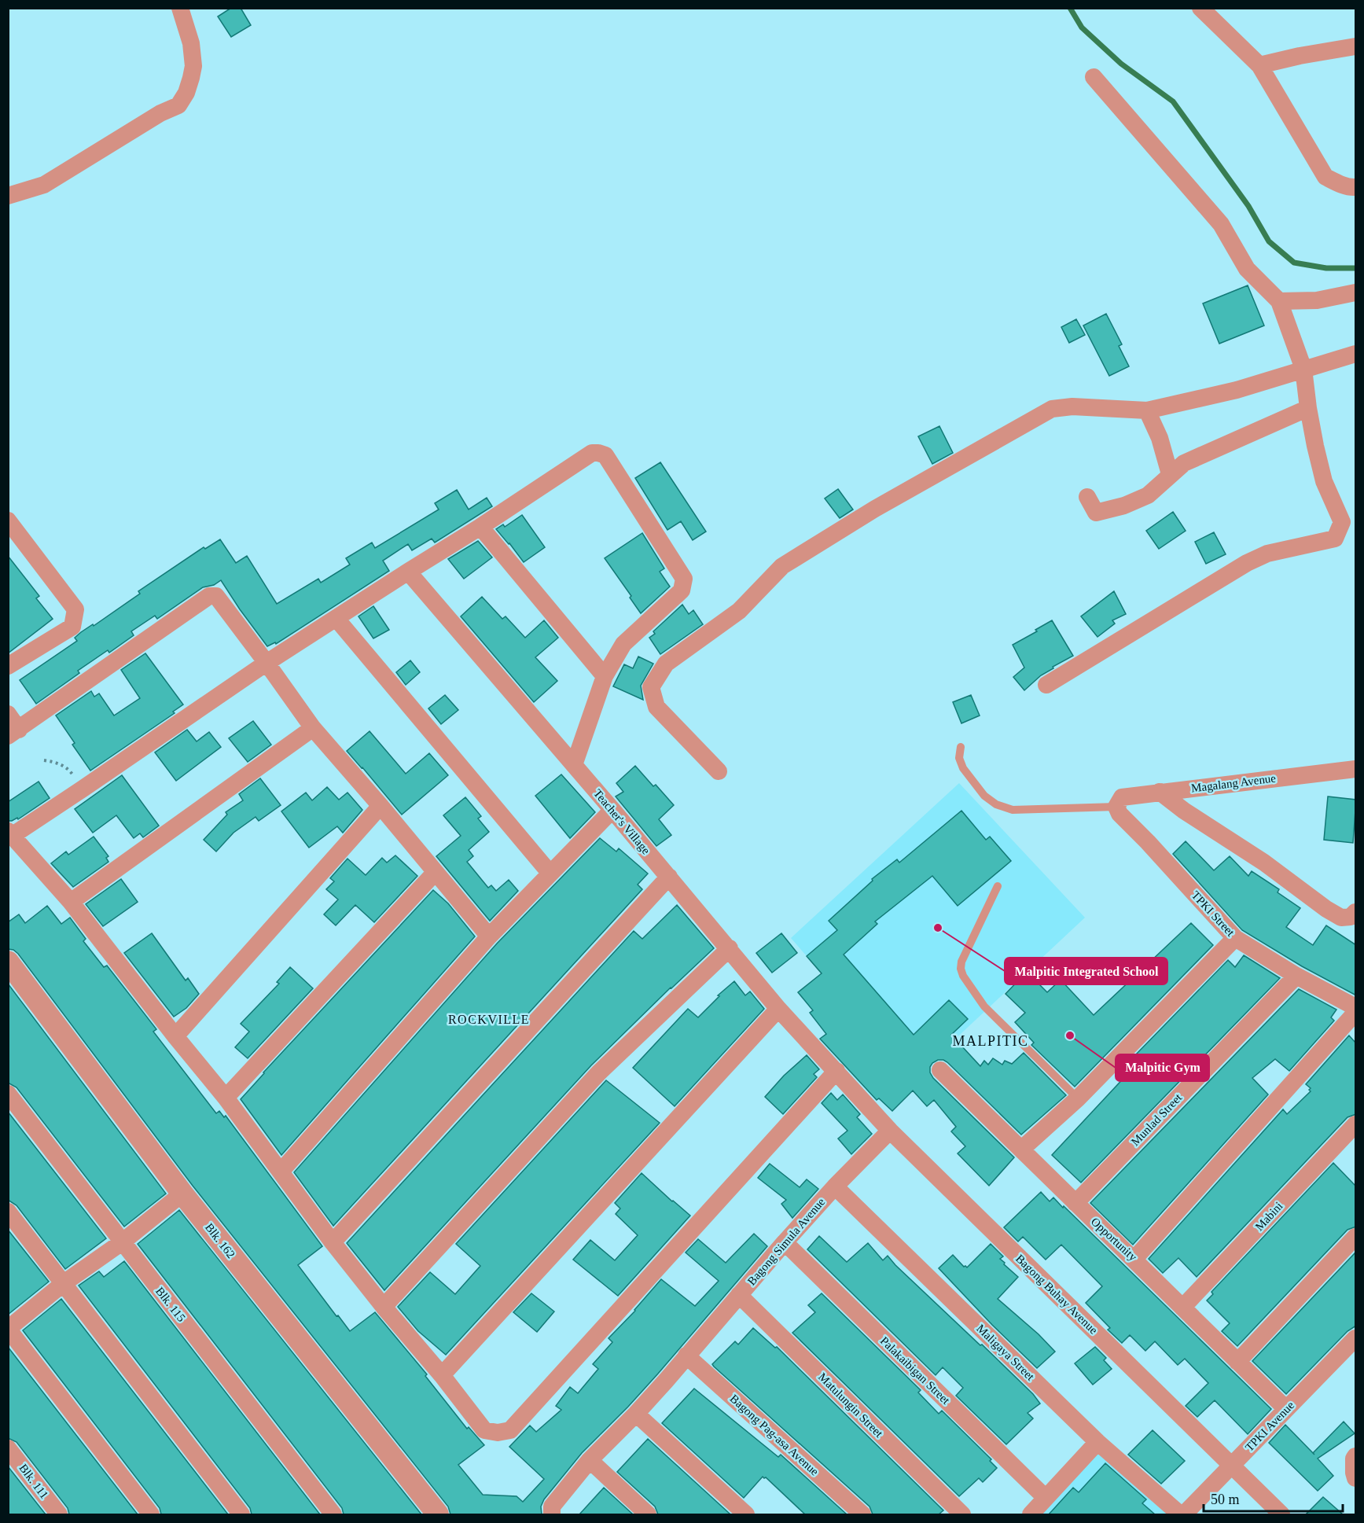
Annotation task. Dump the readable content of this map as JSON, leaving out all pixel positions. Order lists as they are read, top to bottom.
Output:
{
  "streets": {
    "street": [
      "Magalang Avenue",
      "Teacher's Village",
      "TPKI Street",
      "Munlad Street",
      "Mabini",
      "Opportunity",
      "Blk. 162",
      "Bagong Simula Avenue",
      "Bagong Buhay Avenue",
      "Blk. 115",
      "Maligaya Street",
      "Palakaibigan Street",
      "Matulungin Street",
      "TPKI Avenue",
      "Bagong Pag-asa Avenue",
      "Blk. 111"
    ]
  },
  "crossings": [
    ["Magalang Avenue", "TPKI Street"],
    ["Teacher's Village", "Bagong Buhay Avenue"],
    ["TPKI Street", "Munlad Street"],
    ["Munlad Street", "Opportunity"],
    ["Mabini", "Opportunity"],
    ["Opportunity", "TPKI Avenue"],
    ["Bagong Simula Avenue", "Bagong Buhay Avenue"],
    ["Bagong Simula Avenue", "Maligaya Street"],
    ["Bagong Simula Avenue", "Palakaibigan Street"],
    ["Bagong Simula Avenue", "Matulungin Street"],
    ["Bagong Simula Avenue", "Bagong Pag-asa Avenue"],
    ["Bagong Buhay Avenue", "TPKI Avenue"]
  ],
  "districts": ["ROCKVILLE", "MALPITIC"],
  "places": ["Malpitic Integrated School", "Malpitic Gym"],
  "scale_bar": "50 m"
}
